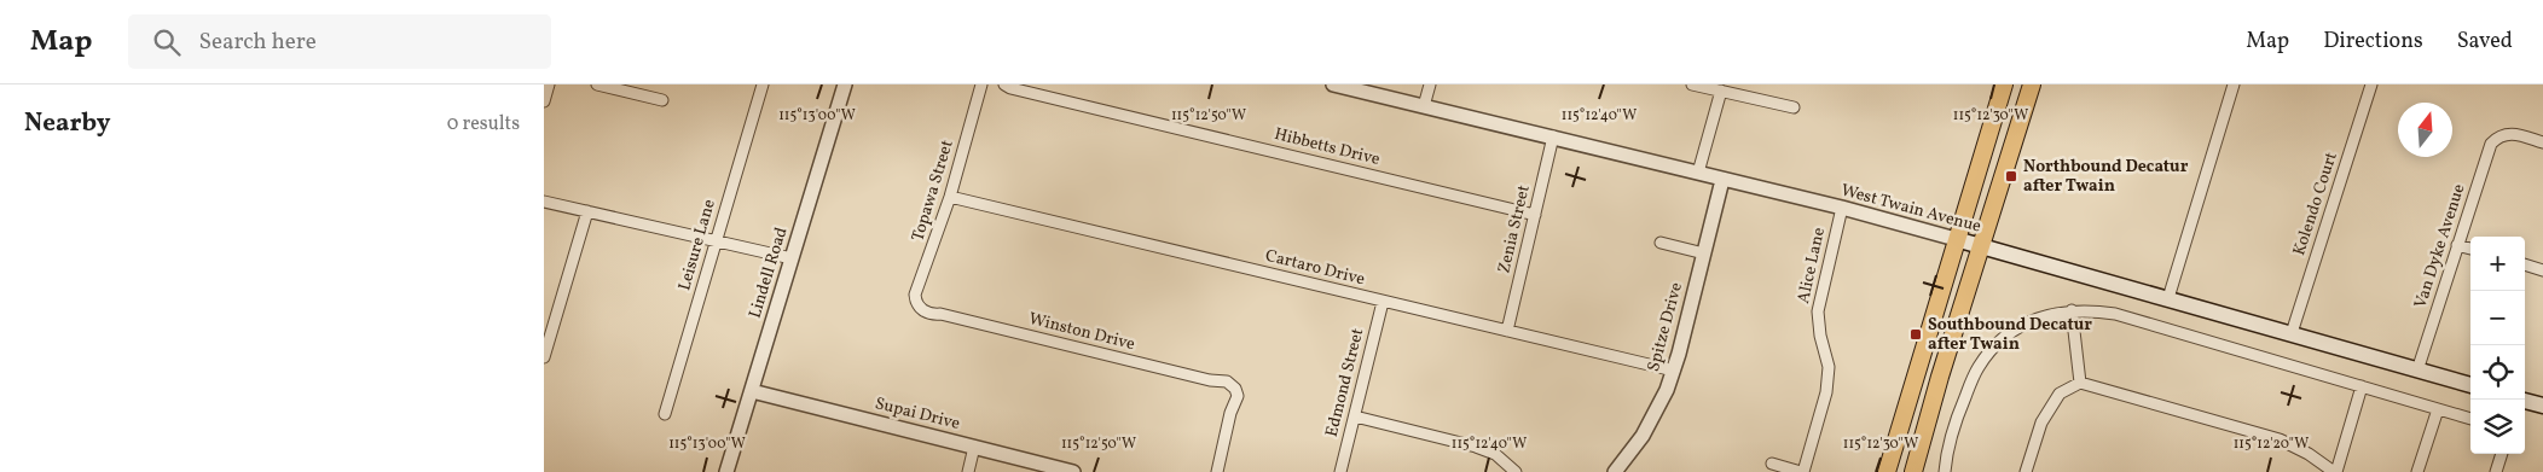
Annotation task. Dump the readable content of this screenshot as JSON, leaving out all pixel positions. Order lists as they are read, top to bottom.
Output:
{
  "streets": {
    "main road": ["West Twain Avenue"],
    "street": [
      "Hibbetts Drive",
      "Topawa Street",
      "Kolendo Court",
      "Zenia Street",
      "Leisure Lane",
      "Van Dyke Avenue",
      "Alice Lane",
      "Cartaro Drive",
      "Lindell Road",
      "Spitze Drive",
      "Winston Drive",
      "Edmond Street",
      "Supai Drive"
    ]
  },
  "crossings": [
    ["Hibbetts Drive", "Zenia Street"],
    ["Topawa Street", "Cartaro Drive"],
    ["Topawa Street", "Winston Drive"],
    ["Kolendo Court", "West Twain Avenue"],
    ["West Twain Avenue", "Zenia Street"],
    ["West Twain Avenue", "Van Dyke Avenue"],
    ["West Twain Avenue", "Alice Lane"],
    ["West Twain Avenue", "Spitze Drive"],
    ["Zenia Street", "Cartaro Drive"],
    ["Cartaro Drive", "Spitze Drive"],
    ["Cartaro Drive", "Edmond Street"],
    ["Lindell Road", "Supai Drive"]
  ],
  "places": {
    "transit": ["Northbound Decatur after Twain", "Southbound Decatur after Twain"]
  },
  "north": "top",
  "page": {
    "header": "Map",
    "search": "Search here",
    "nav": ["Map", "Directions", "Saved"],
    "heading": ["Nearby", "0 results"],
    "map_buttons": ["+", "−"]
  },
  "coordinates": [
    "115°13'00\"W",
    "115°12'50\"W",
    "115°12'40\"W",
    "115°12'30\"W",
    "115°12'20\"W"
  ]
}
